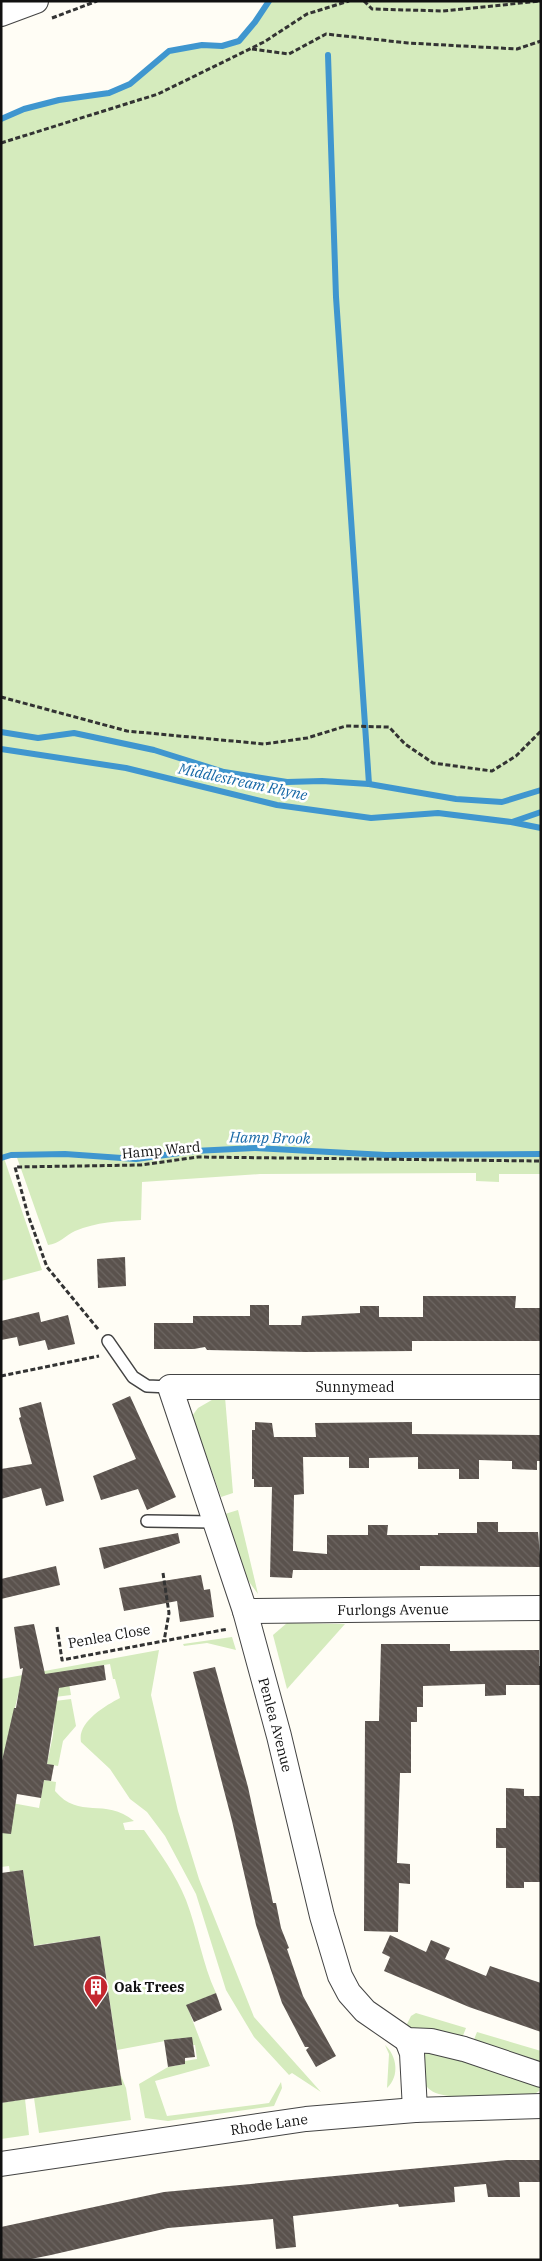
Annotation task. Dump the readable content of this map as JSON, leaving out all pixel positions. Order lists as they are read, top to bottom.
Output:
{
  "streets": {
    "street": [
      "Sunnymead",
      "Furlongs Avenue",
      "Penlea Avenue",
      "Rhode Lane"
    ],
    "path": ["Hamp Ward", "Penlea Close"]
  },
  "crossings": [
    ["Sunnymead", "Penlea Avenue"],
    ["Furlongs Avenue", "Penlea Close"],
    ["Furlongs Avenue", "Penlea Avenue"],
    ["Penlea Close", "Penlea Avenue"]
  ],
  "water": ["Middlestream Rhyne", "Hamp Brook"],
  "places": {
    "building": ["Oak Trees"]
  }
}
